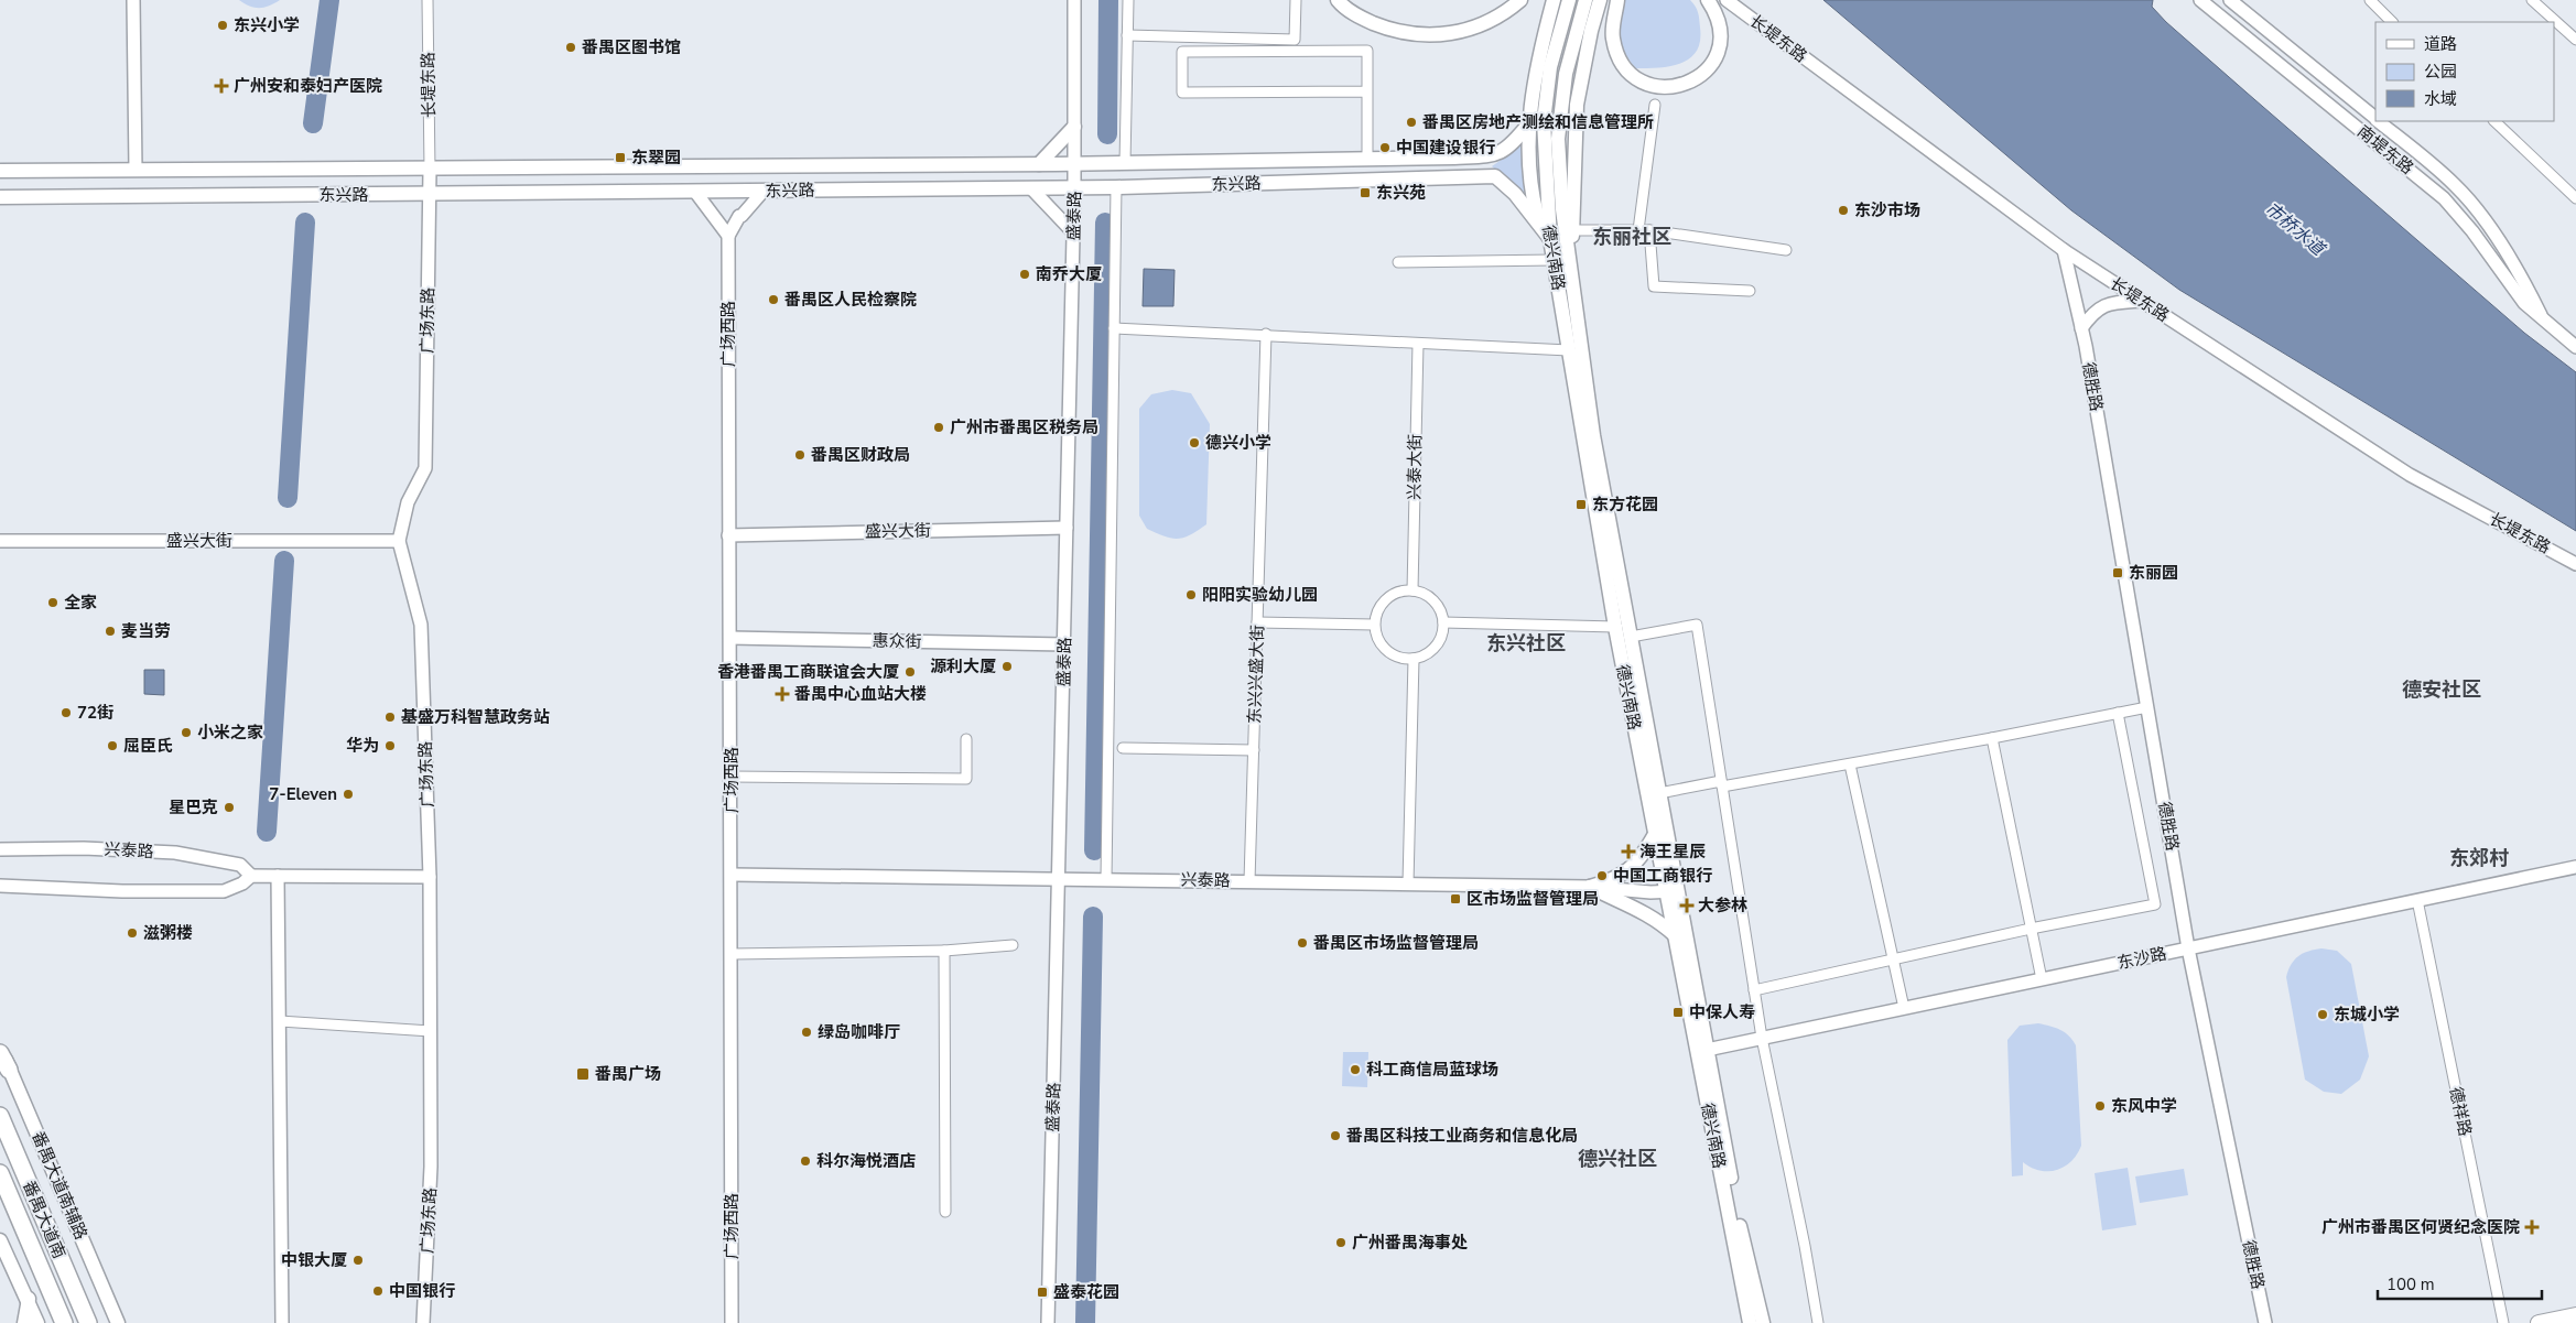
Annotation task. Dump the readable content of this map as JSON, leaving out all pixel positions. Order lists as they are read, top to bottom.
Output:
{
  "streets": {
    "highway": ["番禺大道南"],
    "main road": ["东兴路", "德兴南路", "番禺大道南辅路"],
    "street": [
      "长堤东路",
      "南堤东路",
      "盛泰路",
      "广场东路",
      "广场西路",
      "德胜路",
      "兴泰大街",
      "盛兴大街",
      "惠众街",
      "东兴兴盛大街",
      "兴泰路",
      "东沙路",
      "德祥路"
    ]
  },
  "crossings": [
    ["长堤东路", "东兴路"],
    ["长堤东路", "广场东路"],
    ["长堤东路", "德胜路"],
    ["东兴路", "盛泰路"],
    ["东兴路", "德兴南路"],
    ["东兴路", "广场东路"],
    ["盛泰路", "盛兴大街"],
    ["盛泰路", "惠众街"],
    ["盛泰路", "兴泰路"],
    ["德兴南路", "兴泰路"],
    ["德兴南路", "东沙路"],
    ["广场东路", "盛兴大街"],
    ["广场西路", "盛兴大街"],
    ["广场西路", "惠众街"],
    ["广场西路", "兴泰路"],
    ["德胜路", "东沙路"],
    ["东兴兴盛大街", "兴泰路"],
    ["东沙路", "德祥路"]
  ],
  "districts": [
    "东丽社区",
    "东兴社区",
    "德安社区",
    "东郊村",
    "德兴社区"
  ],
  "water": ["市桥水道"],
  "places": {
    "other": [
      "东兴小学",
      "番禺区图书馆",
      "番禺区房地产测绘和信息管理所",
      "中国建设银行",
      "东沙市场",
      "南乔大厦",
      "番禺区人民检察院",
      "广州市番禺区税务局",
      "德兴小学",
      "番禺区财政局",
      "阳阳实验幼儿园",
      "全家",
      "麦当劳",
      "源利大厦",
      "香港番禺工商联谊会大厦",
      "72街",
      "基盛万科智慧政务站",
      "小米之家",
      "屈臣氏",
      "华为",
      "7-Eleven",
      "星巴克",
      "中国工商银行",
      "滋粥楼",
      "番禺区市场监督管理局",
      "东城小学",
      "绿岛咖啡厅",
      "科工商信局蓝球场",
      "东风中学",
      "番禺区科技工业商务和信息化局",
      "科尔海悦酒店",
      "广州番禺海事处",
      "中银大厦",
      "中国银行"
    ],
    "health": [
      "广州安和泰妇产医院",
      "番禺中心血站大楼",
      "海王星辰",
      "大参林",
      "广州市番禺区何贤纪念医院"
    ],
    "transit": [
      "东翠园",
      "东兴苑",
      "东方花园",
      "东丽园",
      "区市场监督管理局",
      "中保人寿",
      "番禺广场",
      "盛泰花园"
    ]
  },
  "legend": ["道路", "公园", "水域"],
  "scale_bar": "100 m"
}
